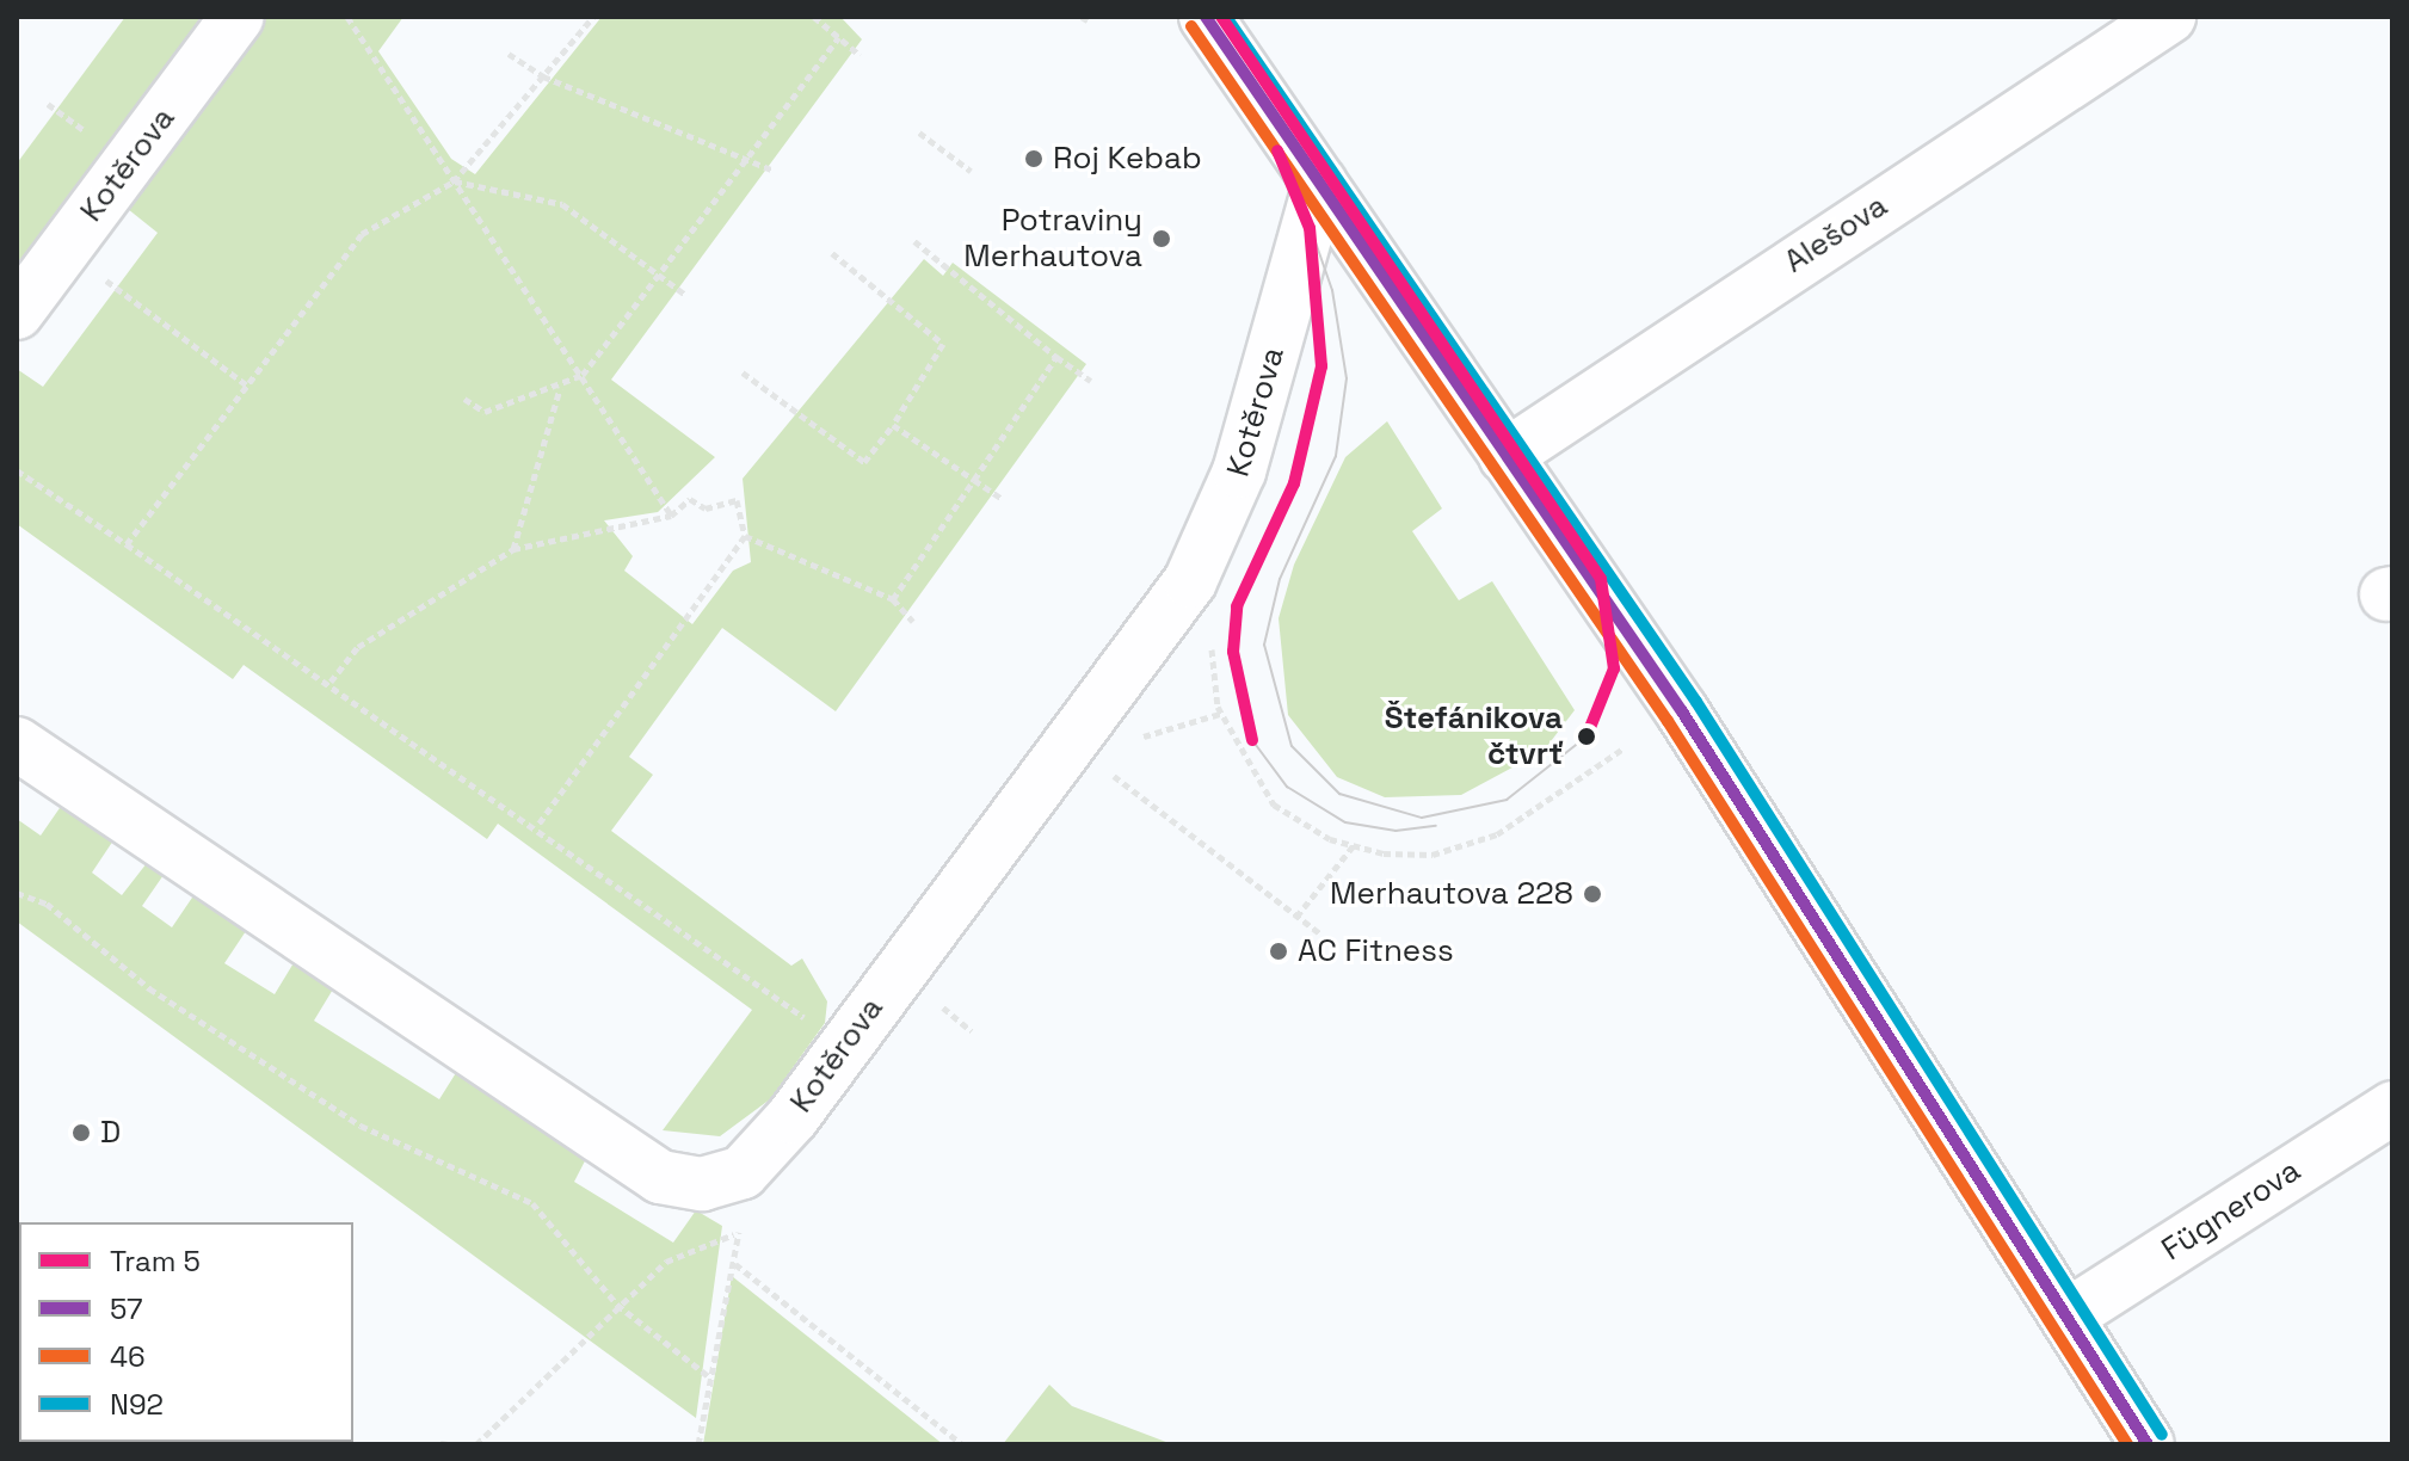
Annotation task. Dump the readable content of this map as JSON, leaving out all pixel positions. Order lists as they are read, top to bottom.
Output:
{
  "streets": {
    "street": ["Kotěrova", "Alešova", "Fügnerova"]
  },
  "places": [
    "Roj Kebab",
    "Potraviny Merhautova",
    "Štefánikova čtvrť",
    "Merhautova 228",
    "AC Fitness",
    "D"
  ],
  "lines": [
    "tram line 5",
    "transit line 57",
    "transit line N92",
    "transit line 46"
  ],
  "legend": [
    "Tram 5",
    "57",
    "46",
    "N92"
  ]
}
